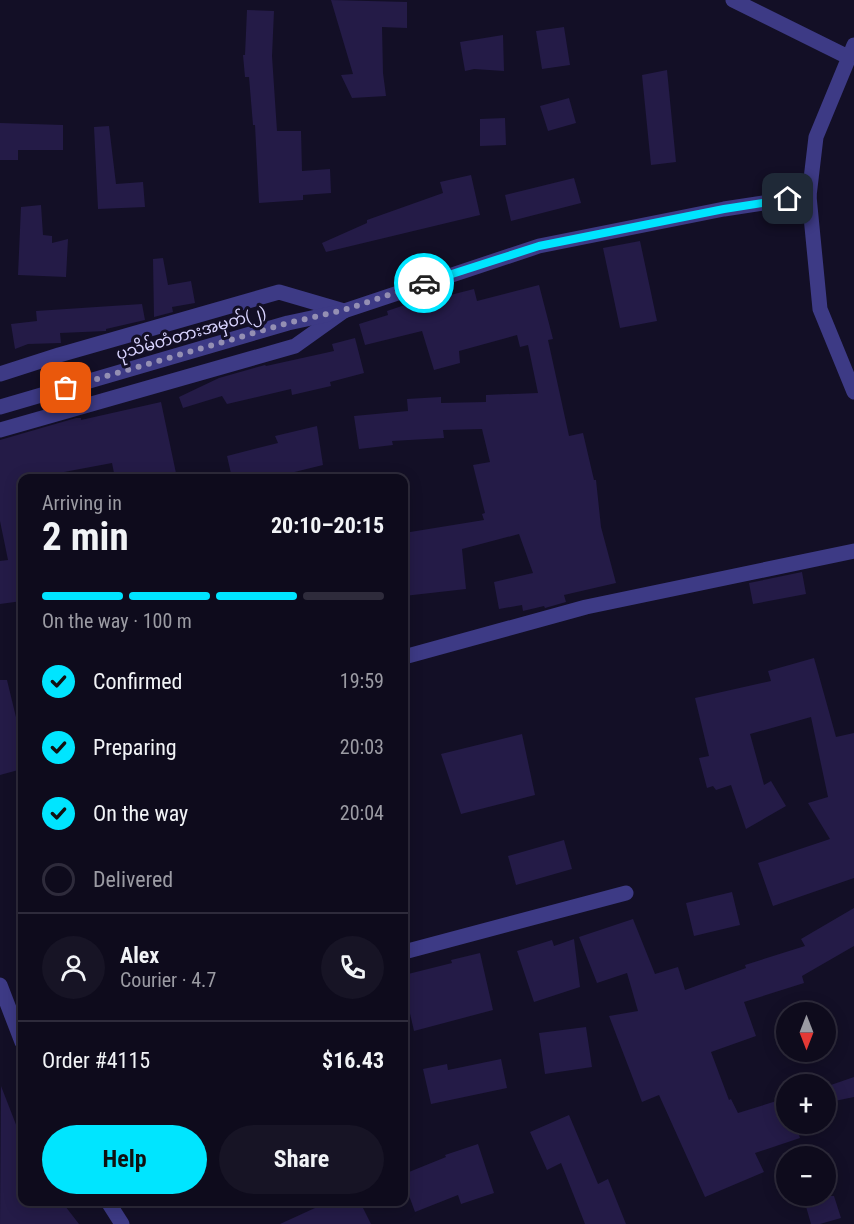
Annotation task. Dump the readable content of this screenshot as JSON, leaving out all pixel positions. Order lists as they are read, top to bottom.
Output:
{
  "streets": {
    "street": ["ပုသိမ်တံတားအမှတ်(၂)"]
  },
  "north": "bottom",
  "page": {
    "heading": ["2 min", "Arriving in", "20:10–20:15"],
    "panel": [
      "Alex",
      "Courier · 4.7",
      "Order #4115",
      "$16.43"
    ],
    "bar": "On the way · 100 m",
    "list": [
      ["Confirmed", "19:59"],
      ["Preparing", "20:03"],
      ["On the way", "20:04"],
      "Delivered"
    ],
    "map_buttons": ["+", "−"],
    "buttons": ["Help", "Share"]
  }
}
